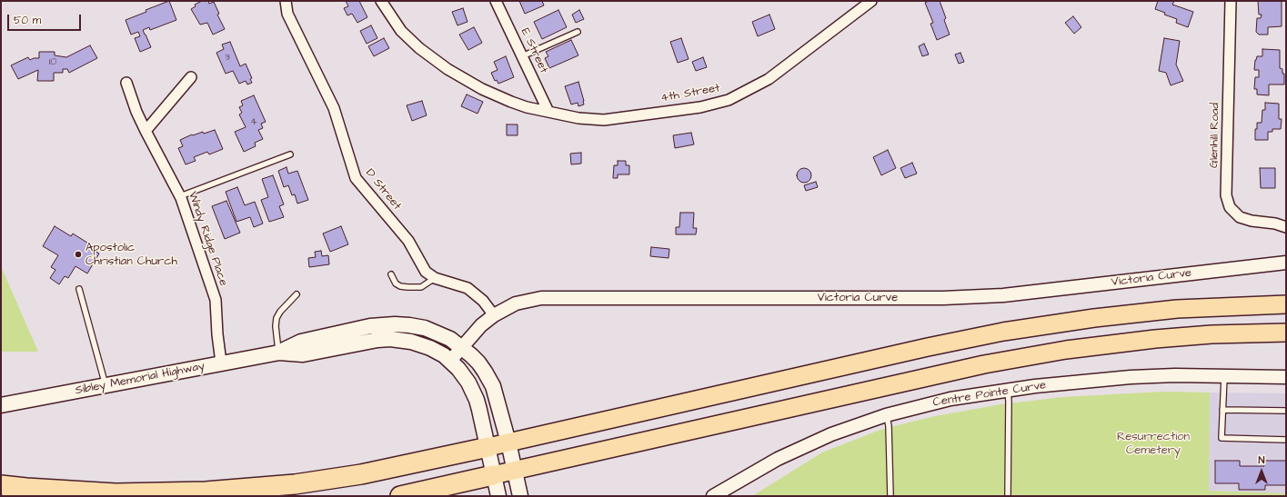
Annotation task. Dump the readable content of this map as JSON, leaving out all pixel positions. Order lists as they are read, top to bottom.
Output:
{
  "streets": {
    "main road": ["Sibley Memorial Highway"],
    "street": [
      "E Street",
      "4th Street",
      "Glenhill Road",
      "D Street",
      "Windy Ridge Place",
      "Victoria Curve",
      "Centre Pointe Curve"
    ]
  },
  "crossings": [
    ["E Street", "4th Street"],
    ["D Street", "Victoria Curve"],
    ["Windy Ridge Place", "Sibley Memorial Highway"]
  ],
  "parks": ["Resurrection Cemetery"],
  "places": ["Apostolic Christian Church"],
  "house_numbers": ["3", "10", "4"],
  "scale_bar": "50 m",
  "north": "top"
}
